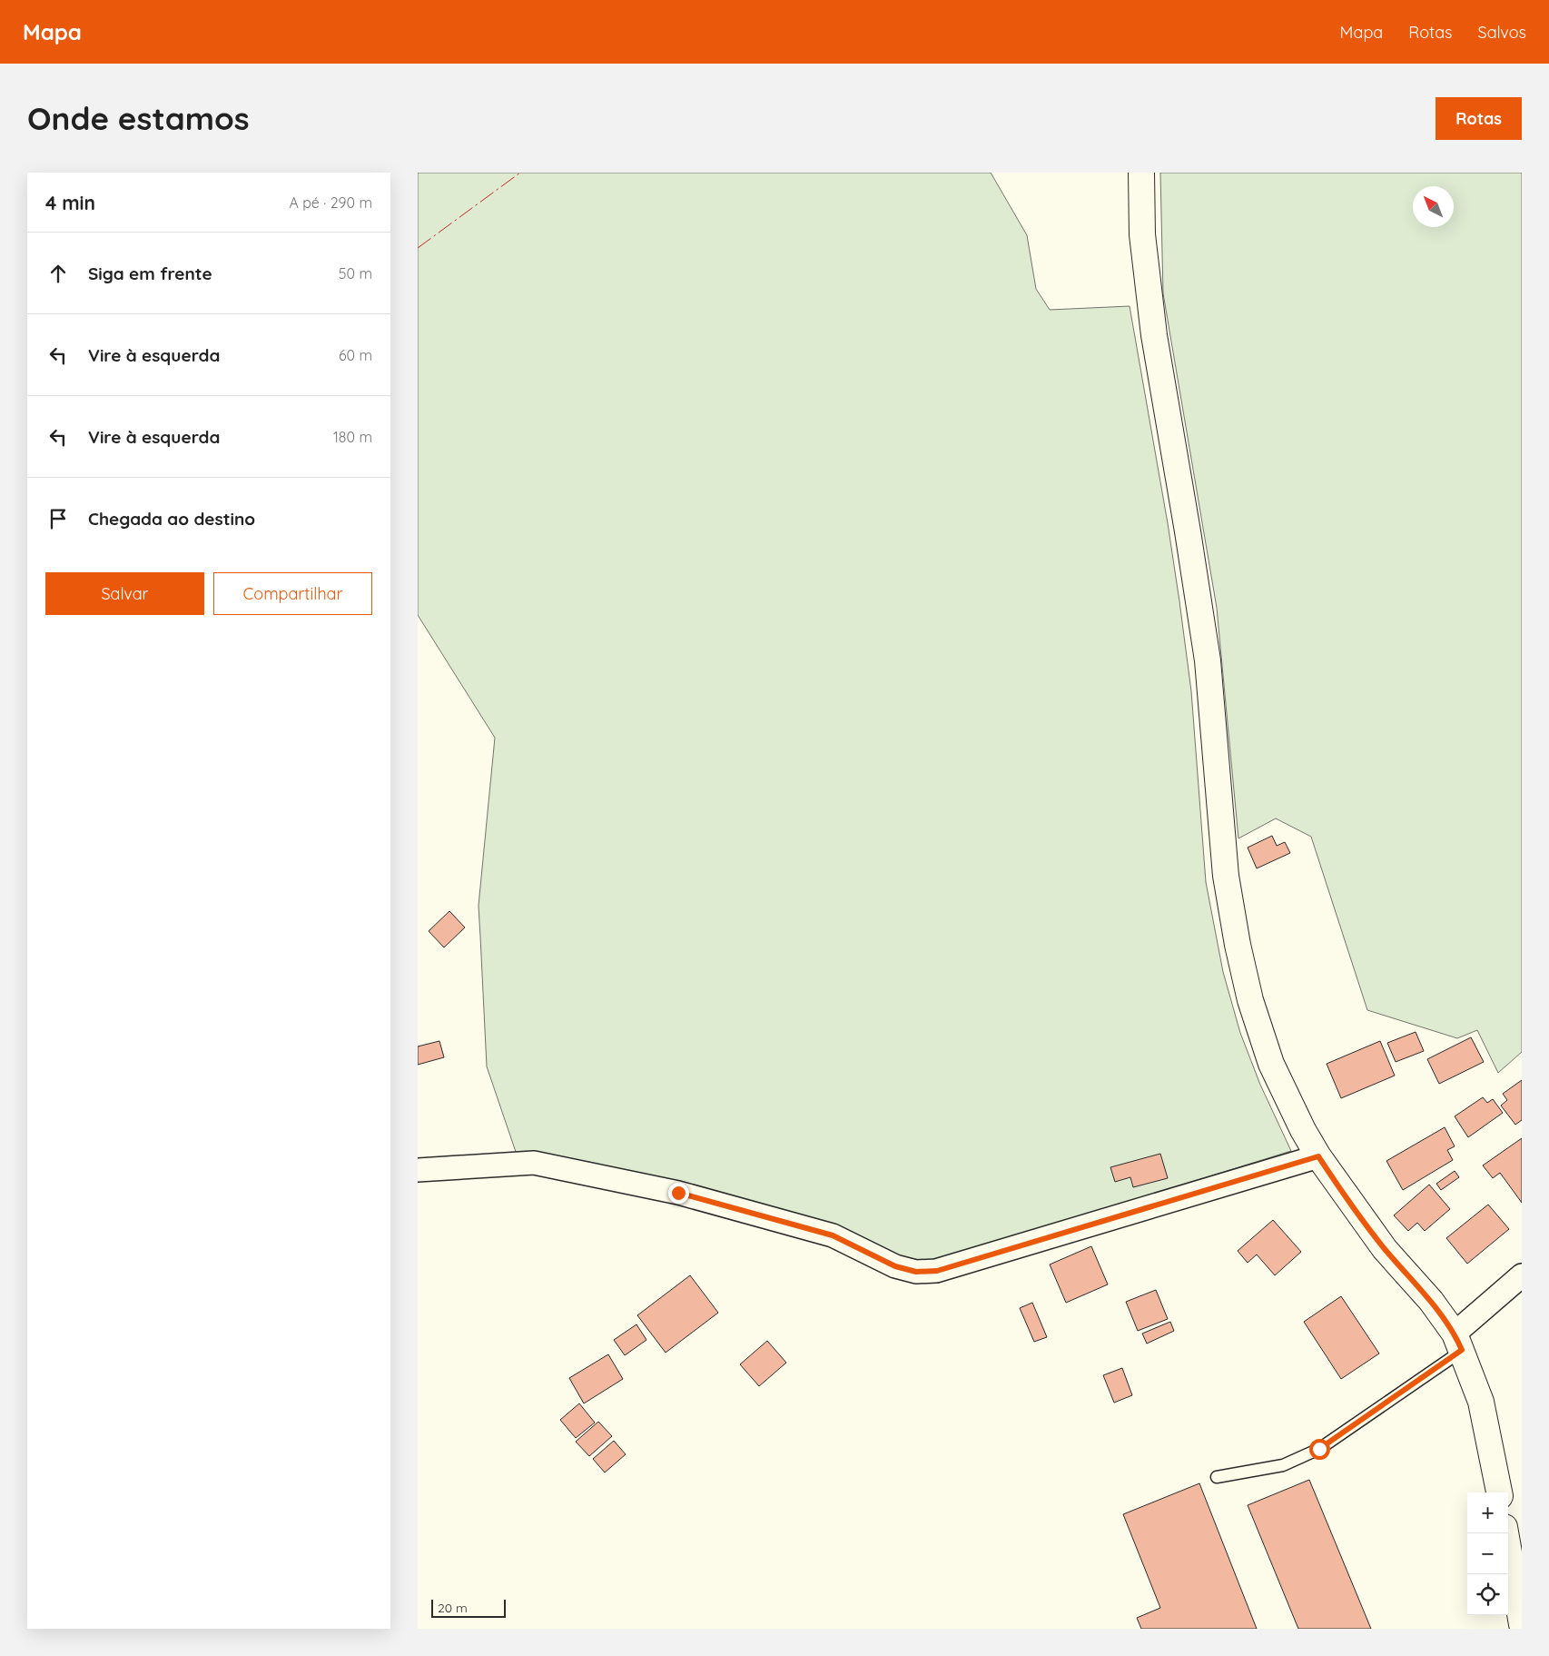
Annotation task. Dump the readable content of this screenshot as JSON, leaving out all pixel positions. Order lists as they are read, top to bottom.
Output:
{
  "scale_bar": "20 m",
  "north": "top left",
  "page": {
    "header": "Mapa",
    "nav": ["Mapa", "Rotas", "Salvos"],
    "buttons": [
      "Rotas",
      ["Salvar", "Compartilhar"]
    ],
    "title": "Onde estamos",
    "heading": ["4 min", "A pé · 290 m"],
    "list": [
      ["Siga em frente", "50 m"],
      ["Vire à esquerda", "60 m"],
      ["Vire à esquerda", "180 m"],
      "Chegada ao destino"
    ],
    "map_buttons": ["+", "−"],
    "scale": "20 m"
  }
}
